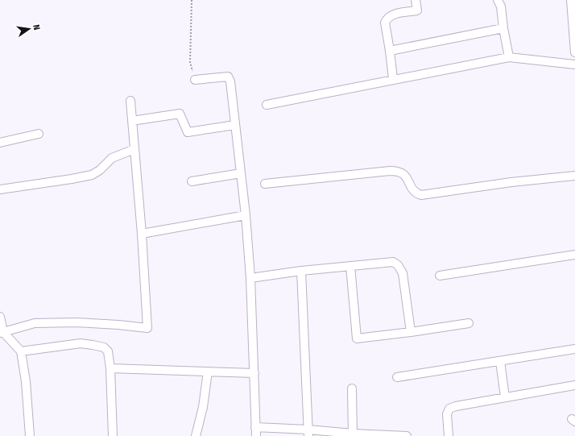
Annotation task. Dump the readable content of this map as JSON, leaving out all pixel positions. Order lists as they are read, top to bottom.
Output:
{
  "north": "right"
}
